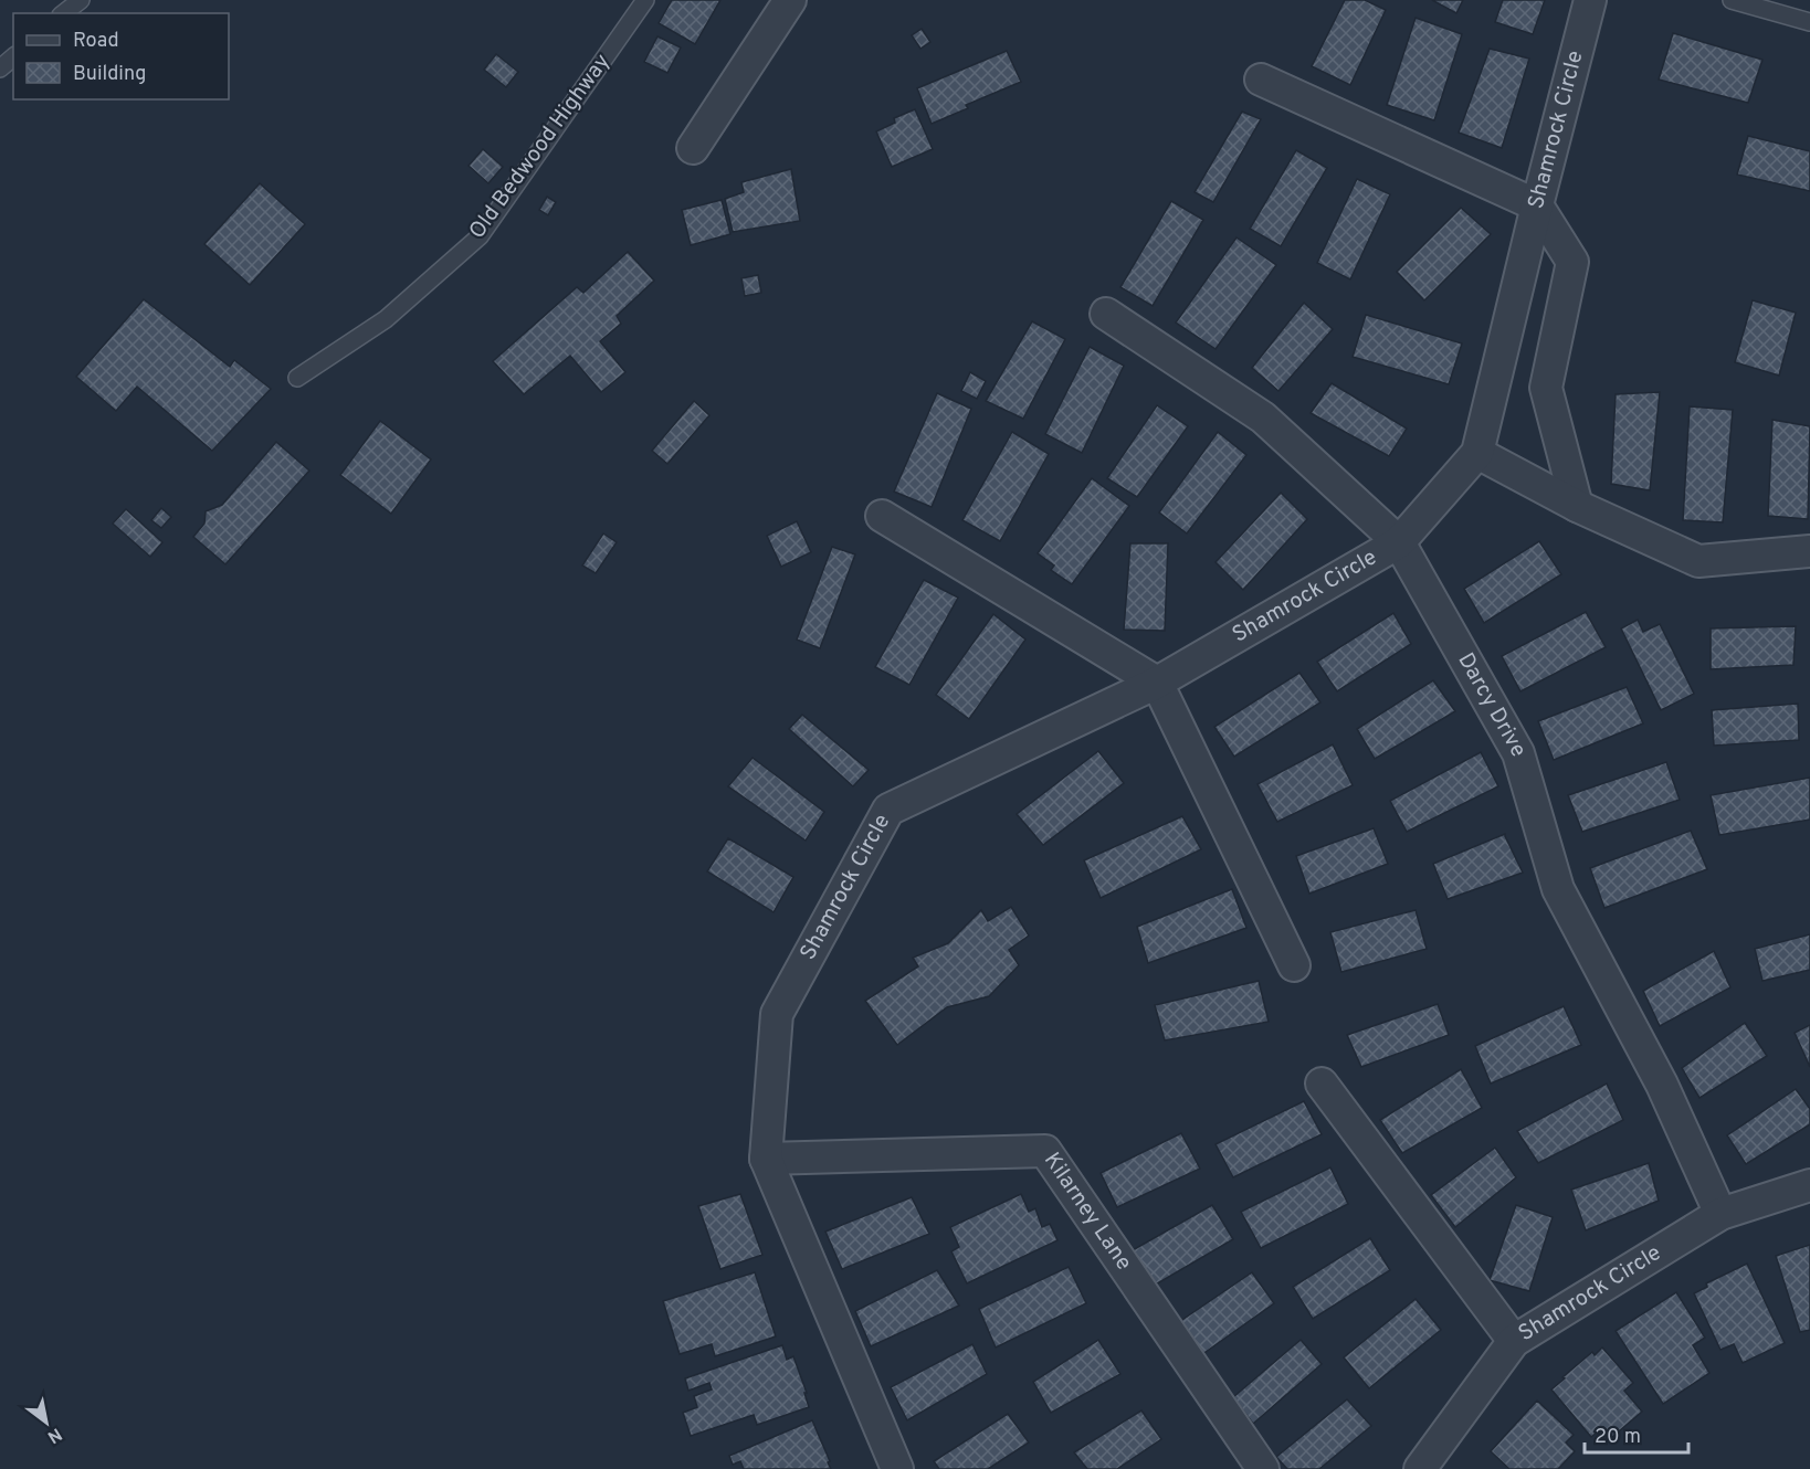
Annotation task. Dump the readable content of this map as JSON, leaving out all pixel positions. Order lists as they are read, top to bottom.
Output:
{
  "streets": {
    "street": ["Shamrock Circle", "Darcy Drive", "Kilarney Lane"],
    "lane": ["Old Bedwood Highway"]
  },
  "crossings": [
    ["Shamrock Circle", "Darcy Drive"],
    ["Shamrock Circle", "Kilarney Lane"]
  ],
  "legend": ["Road", "Building"],
  "scale_bar": "20 m",
  "north": "bottom right"
}
